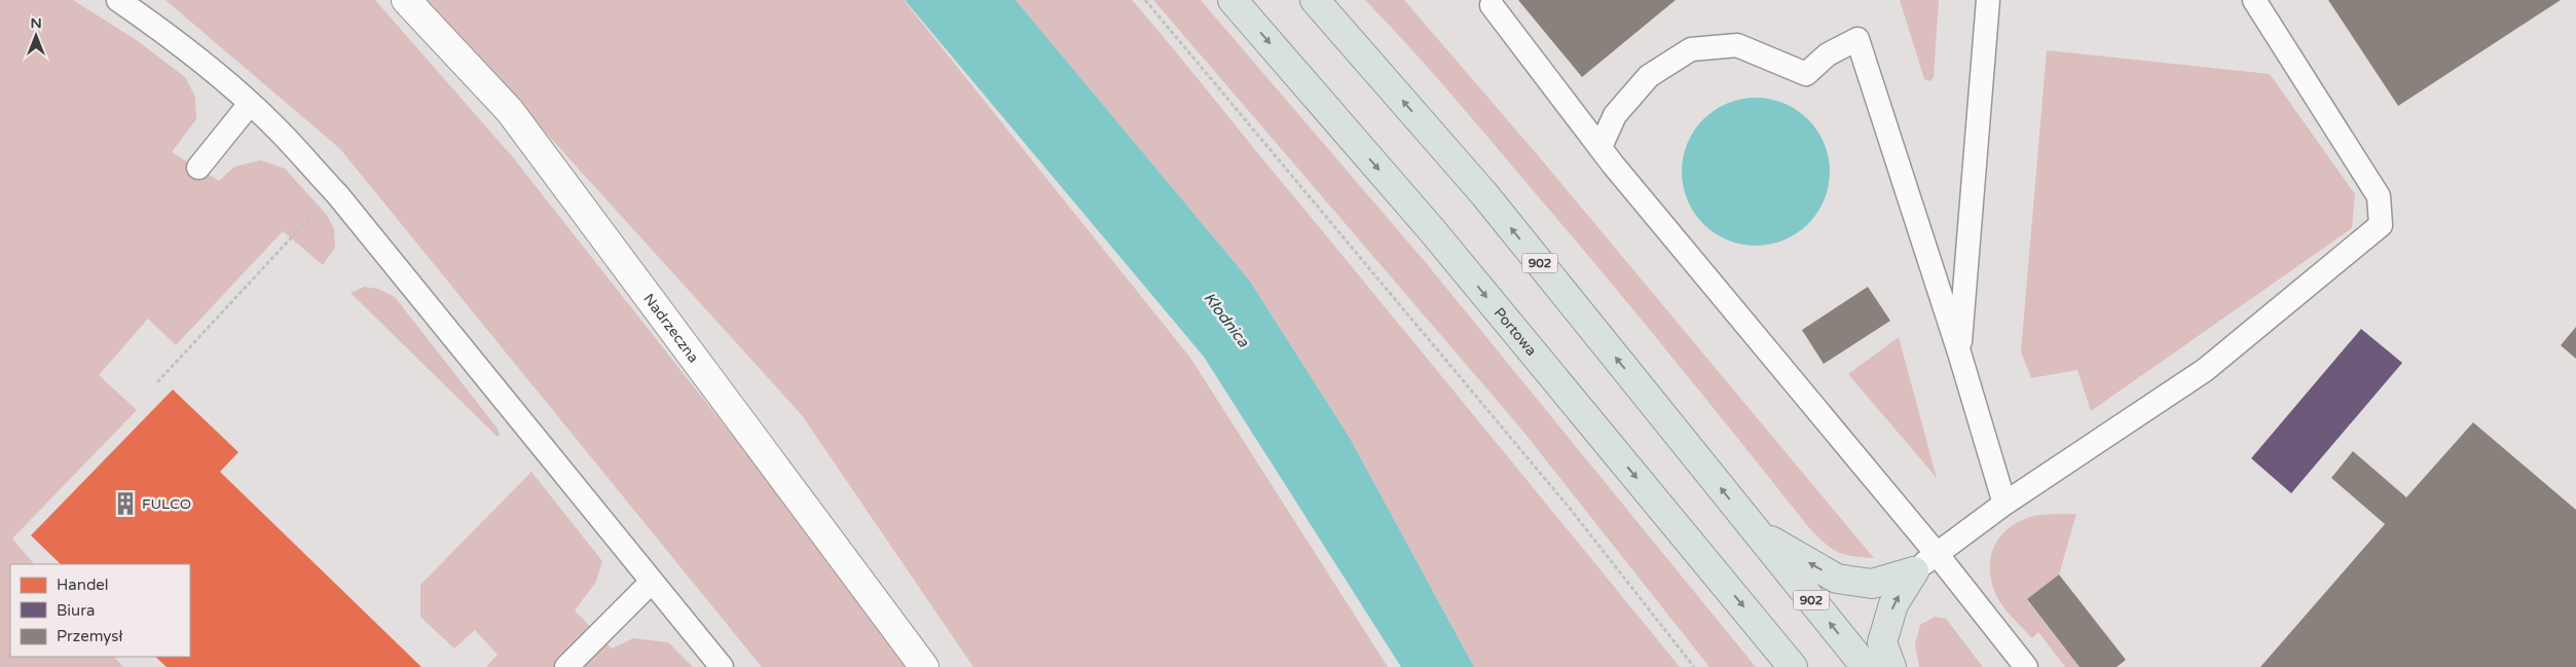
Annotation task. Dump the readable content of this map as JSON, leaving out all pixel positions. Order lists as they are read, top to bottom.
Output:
{
  "streets": {
    "main road": ["902", "Portowa"],
    "street": ["Nadrzeczna"]
  },
  "water": ["Kłodnica"],
  "places": {
    "building": ["FULCO"]
  },
  "legend": ["Handel", "Biura", "Przemysł"],
  "north": "top"
}
